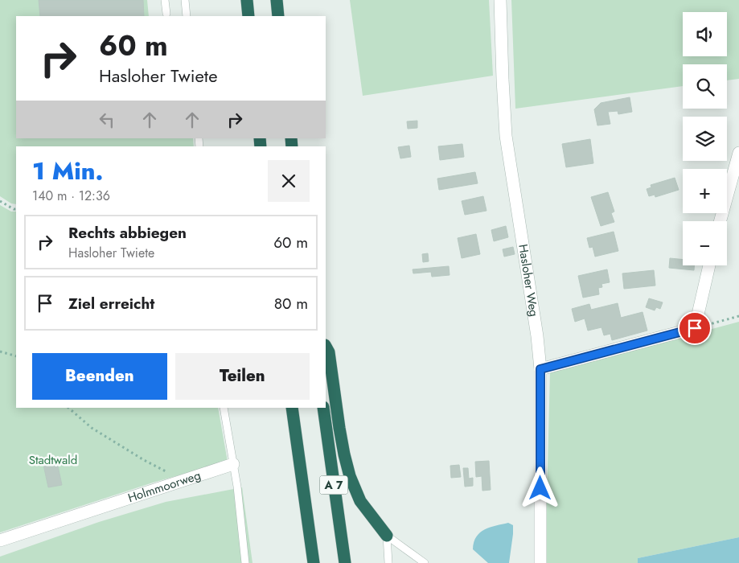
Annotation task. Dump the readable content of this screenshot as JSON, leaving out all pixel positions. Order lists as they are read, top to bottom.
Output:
{
  "streets": {
    "highway": ["A 7"],
    "street": ["Hasloher Weg", "Holmmoorweg"]
  },
  "parks": ["Stadtwald"],
  "page": {
    "map_buttons": ["+", "−"],
    "turn": ["60 m", "Hasloher Twiete"],
    "heading": ["1 Min.", "140 m · 12:36"],
    "list": [
      {
        "name": "Rechts abbiegen",
        "note": "Hasloher Twiete",
        "value": "60 m"
      },
      {
        "name": "Ziel erreicht",
        "value": "80 m"
      }
    ],
    "buttons": ["Beenden", "Teilen"]
  }
}
